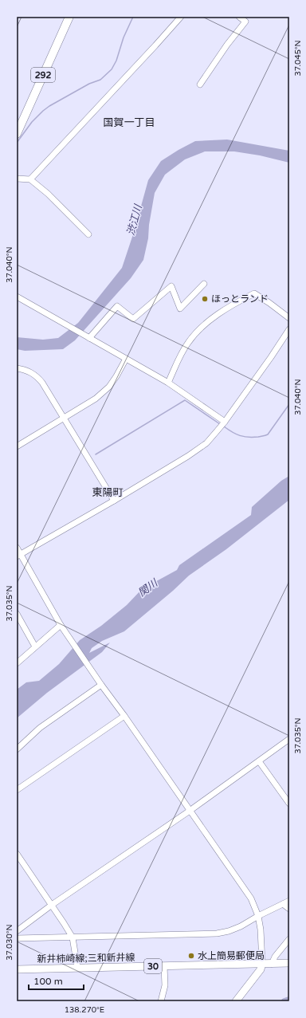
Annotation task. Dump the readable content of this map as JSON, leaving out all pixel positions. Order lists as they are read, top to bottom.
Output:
{
  "streets": {
    "highway": ["292"],
    "main road": ["新井柿崎線;三和新井線", "30"]
  },
  "districts": ["国賀一丁目", "東陽町"],
  "water": ["渋江川", "関川"],
  "places": ["ほっとランド", "水上簡易郵便局"],
  "scale_bar": "100 m",
  "coordinates": [
    "37.045°N",
    "37.040°N",
    "37.035°N",
    "37.030°N",
    "138.270°E"
  ]
}
